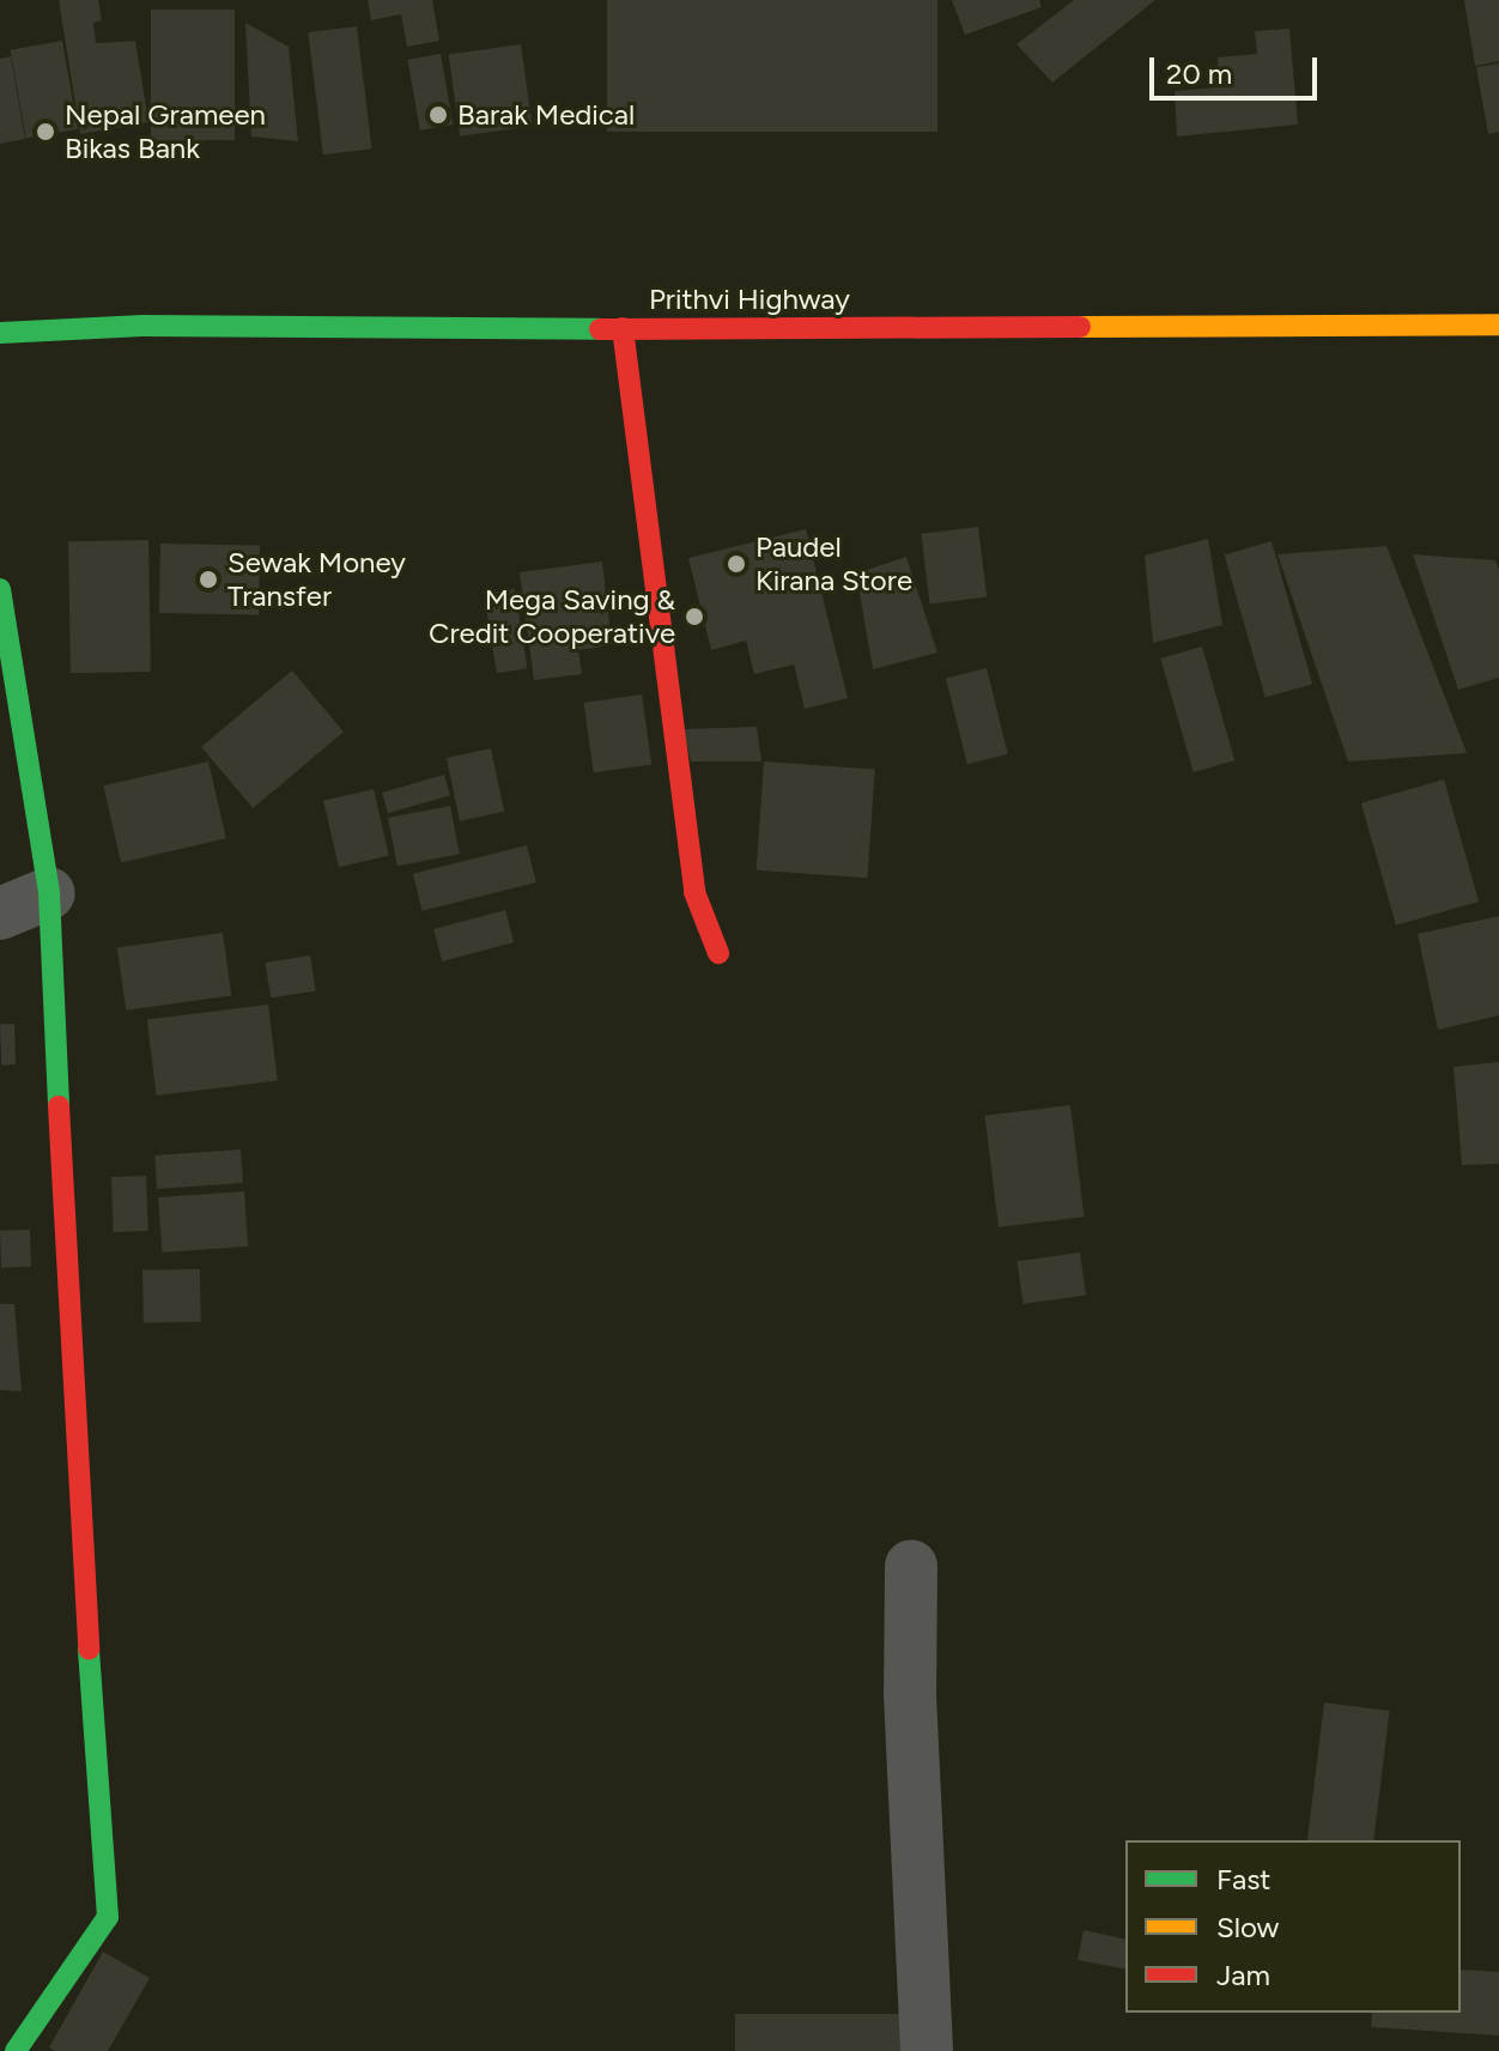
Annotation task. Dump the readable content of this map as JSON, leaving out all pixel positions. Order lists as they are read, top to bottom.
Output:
{
  "streets": {
    "main road": ["Prithvi Highway"]
  },
  "places": [
    "Barak Medical",
    "Nepal Grameen Bikas Bank",
    "Paudel Kirana Store",
    "Sewak Money Transfer",
    "Mega Saving & Credit Cooperative"
  ],
  "legend": ["Fast", "Slow", "Jam"],
  "scale_bar": "20 m"
}
